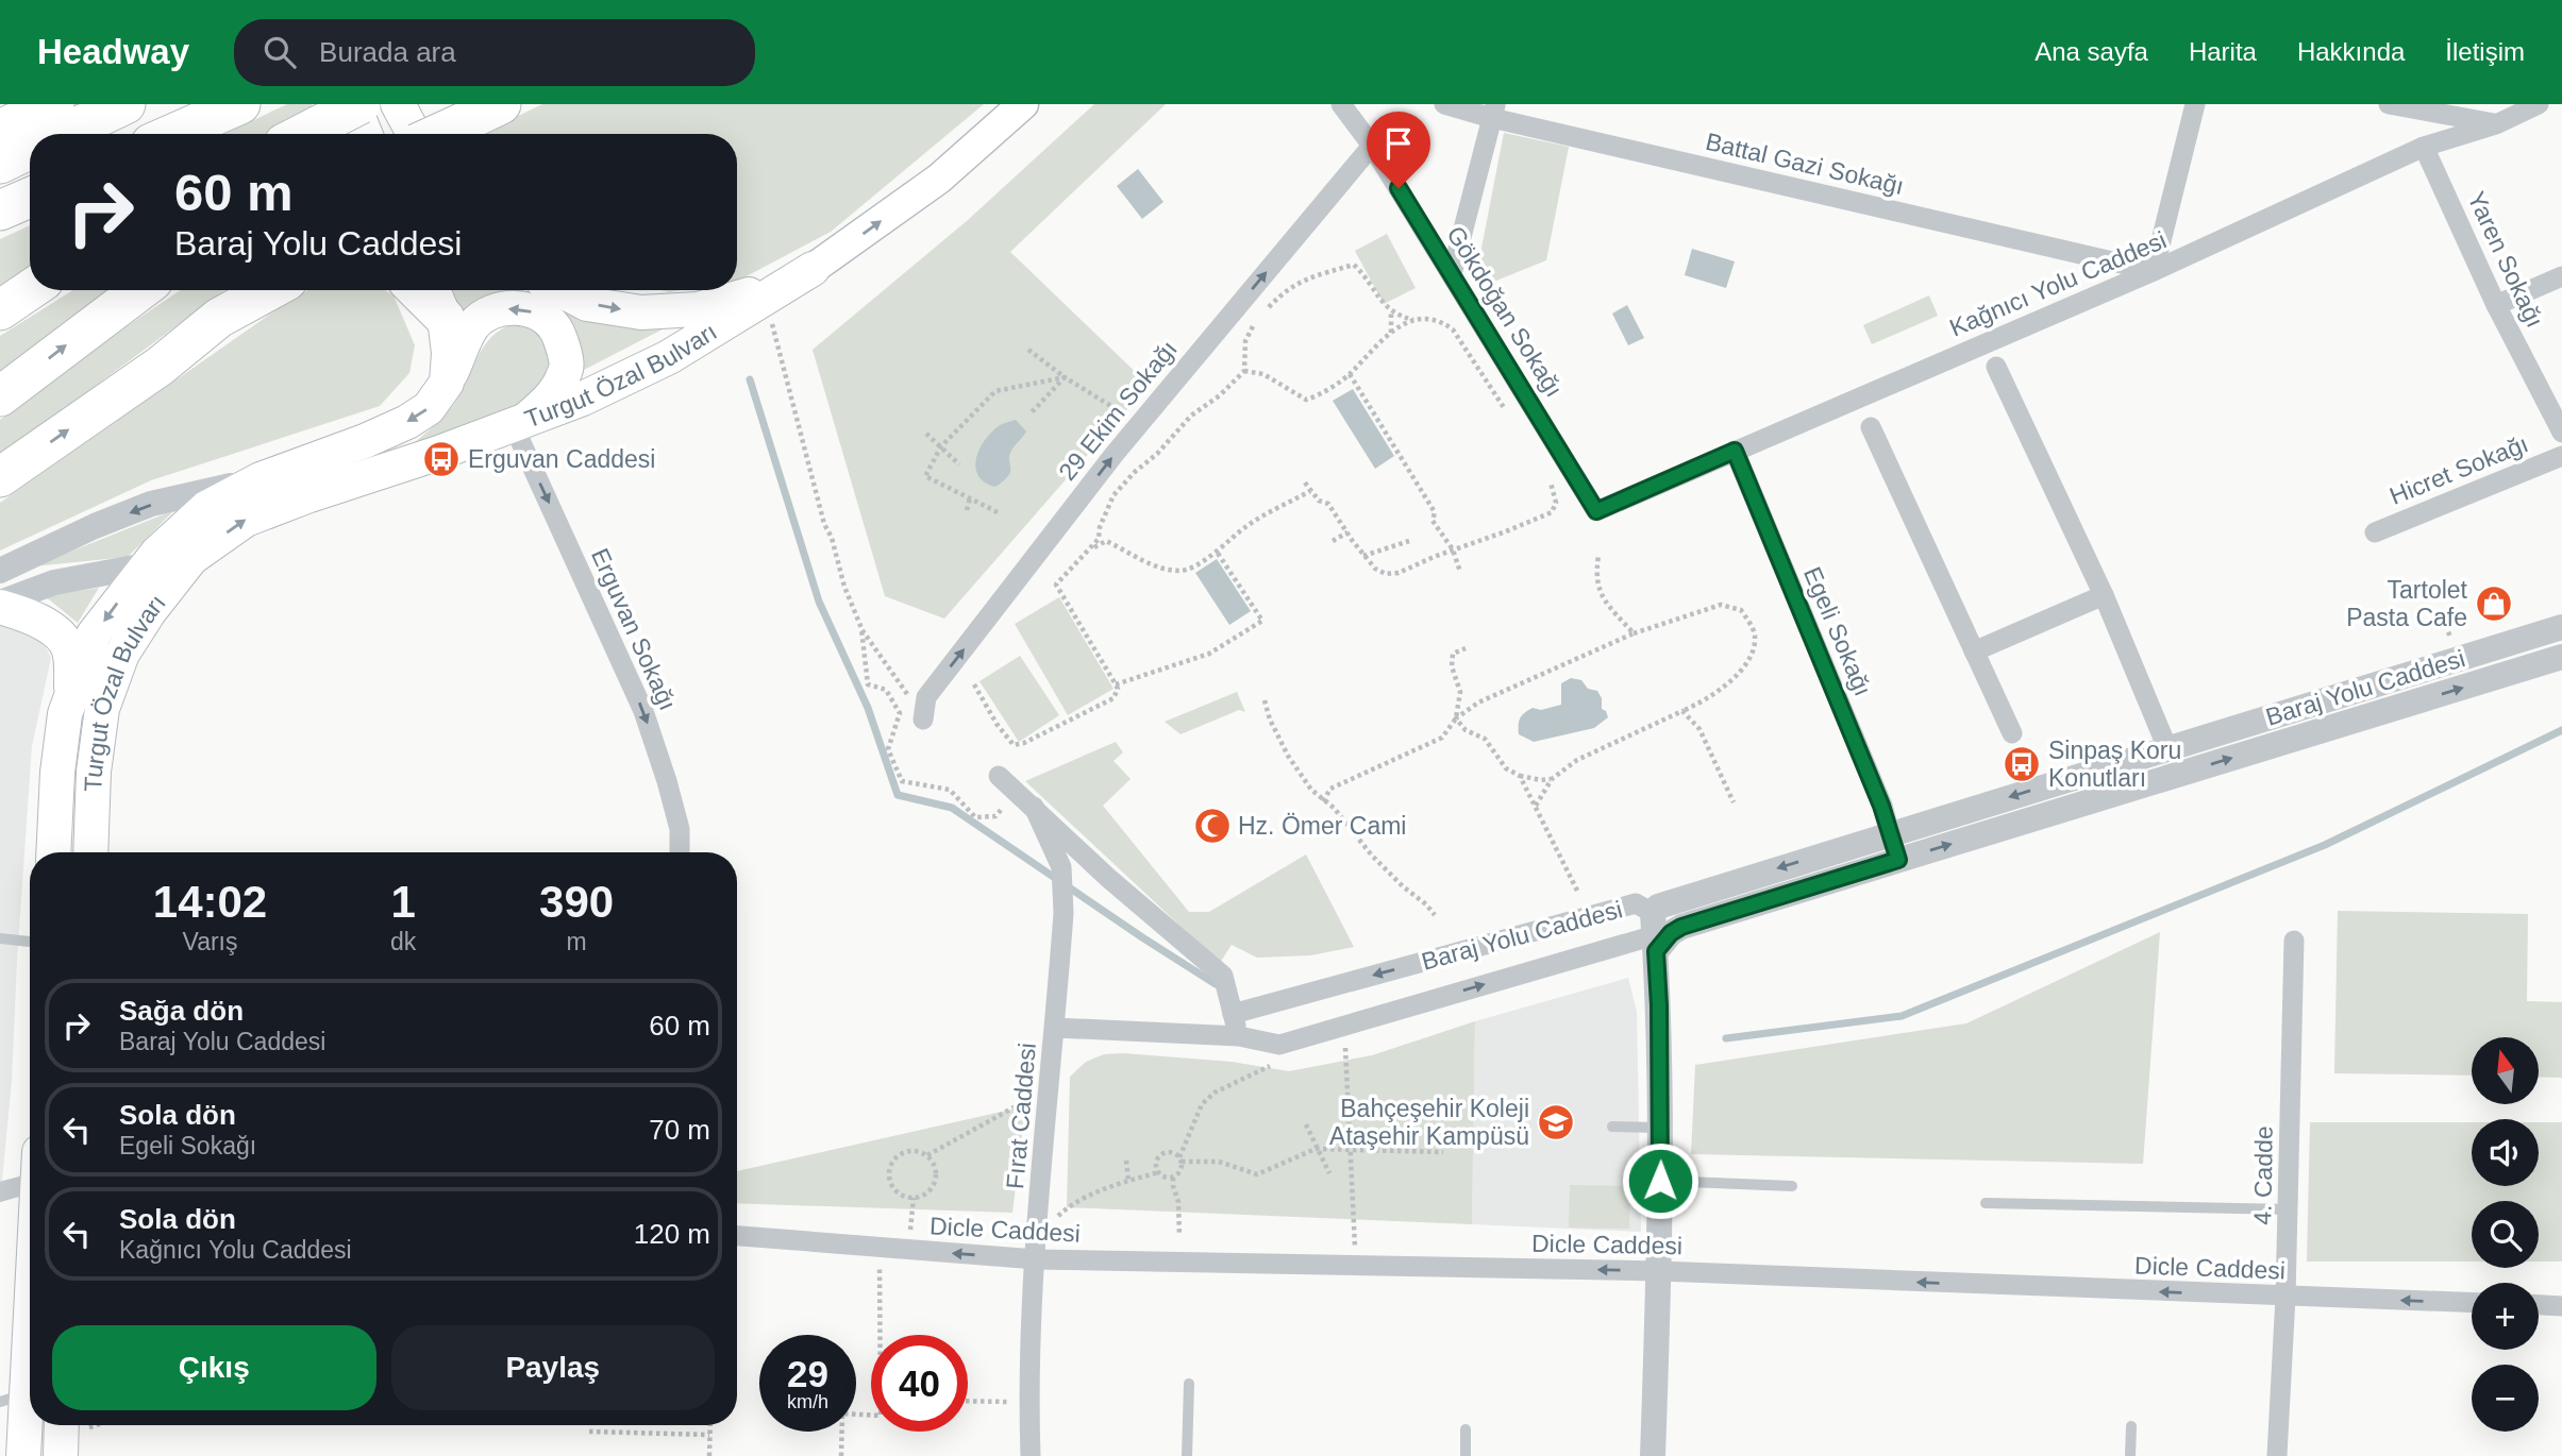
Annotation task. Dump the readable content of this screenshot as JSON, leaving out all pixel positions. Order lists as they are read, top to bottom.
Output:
{
  "streets": {
    "main road": ["Turgut Özal Bulvarı"],
    "street": [
      "Battal Gazi Sokağı",
      "Yaren Sokağı",
      "Kağnıcı Yolu Caddesi",
      "Gökdoğan Sokağı",
      "29 Ekim Sokağı",
      "Hicret Sokağı",
      "Erguvan Sokağı",
      "Egeli Sokağı",
      "Baraj Yolu Caddesi",
      "Fırat Caddesi",
      "4. Cadde",
      "Dicle Caddesi"
    ]
  },
  "crossings": [
    ["Battal Gazi Sokağı", "Kağnıcı Yolu Caddesi"],
    ["Yaren Sokağı", "Kağnıcı Yolu Caddesi"],
    ["Kağnıcı Yolu Caddesi", "Gökdoğan Sokağı"],
    ["Kağnıcı Yolu Caddesi", "Egeli Sokağı"],
    ["Gökdoğan Sokağı", "29 Ekim Sokağı"],
    ["Turgut Özal Bulvarı", "Erguvan Sokağı"],
    ["Egeli Sokağı", "Baraj Yolu Caddesi"],
    ["Baraj Yolu Caddesi", "Fırat Caddesi"],
    ["Fırat Caddesi", "Dicle Caddesi"],
    ["4. Cadde", "Dicle Caddesi"]
  ],
  "one_way": ["29 Ekim Sokağı", "Erguvan Sokağı", "Dicle Caddesi"],
  "places": {
    "bus stop": ["Erguvan Caddesi", "Sinpaş Koru Konutları"],
    "shop": ["Tartolet Pasta Cafe"],
    "mosque": ["Hz. Ömer Cami"],
    "school or university": ["Bahçeşehir Koleji Ataşehir Kampüsü"]
  },
  "north": "top",
  "page": {
    "header": "Headway",
    "search": "Burada ara",
    "nav": [
      "Ana sayfa",
      "Harita",
      "Hakkında",
      "İletişim"
    ],
    "turn": ["60 m", "Baraj Yolu Caddesi"],
    "eta": [
      "14:02",
      "Varış",
      "1",
      "dk",
      "390",
      "m"
    ],
    "list": [
      {
        "name": "Sağa dön",
        "note": "Baraj Yolu Caddesi",
        "value": "60 m"
      },
      {
        "name": "Sola dön",
        "note": "Egeli Sokağı",
        "value": "70 m"
      },
      {
        "name": "Sola dön",
        "note": "Kağnıcı Yolu Caddesi",
        "value": "120 m"
      }
    ],
    "map_buttons": ["+", "−"],
    "buttons": ["Çıkış", "Paylaş"],
    "speed": "29 km/h",
    "limit": "40"
  }
}
